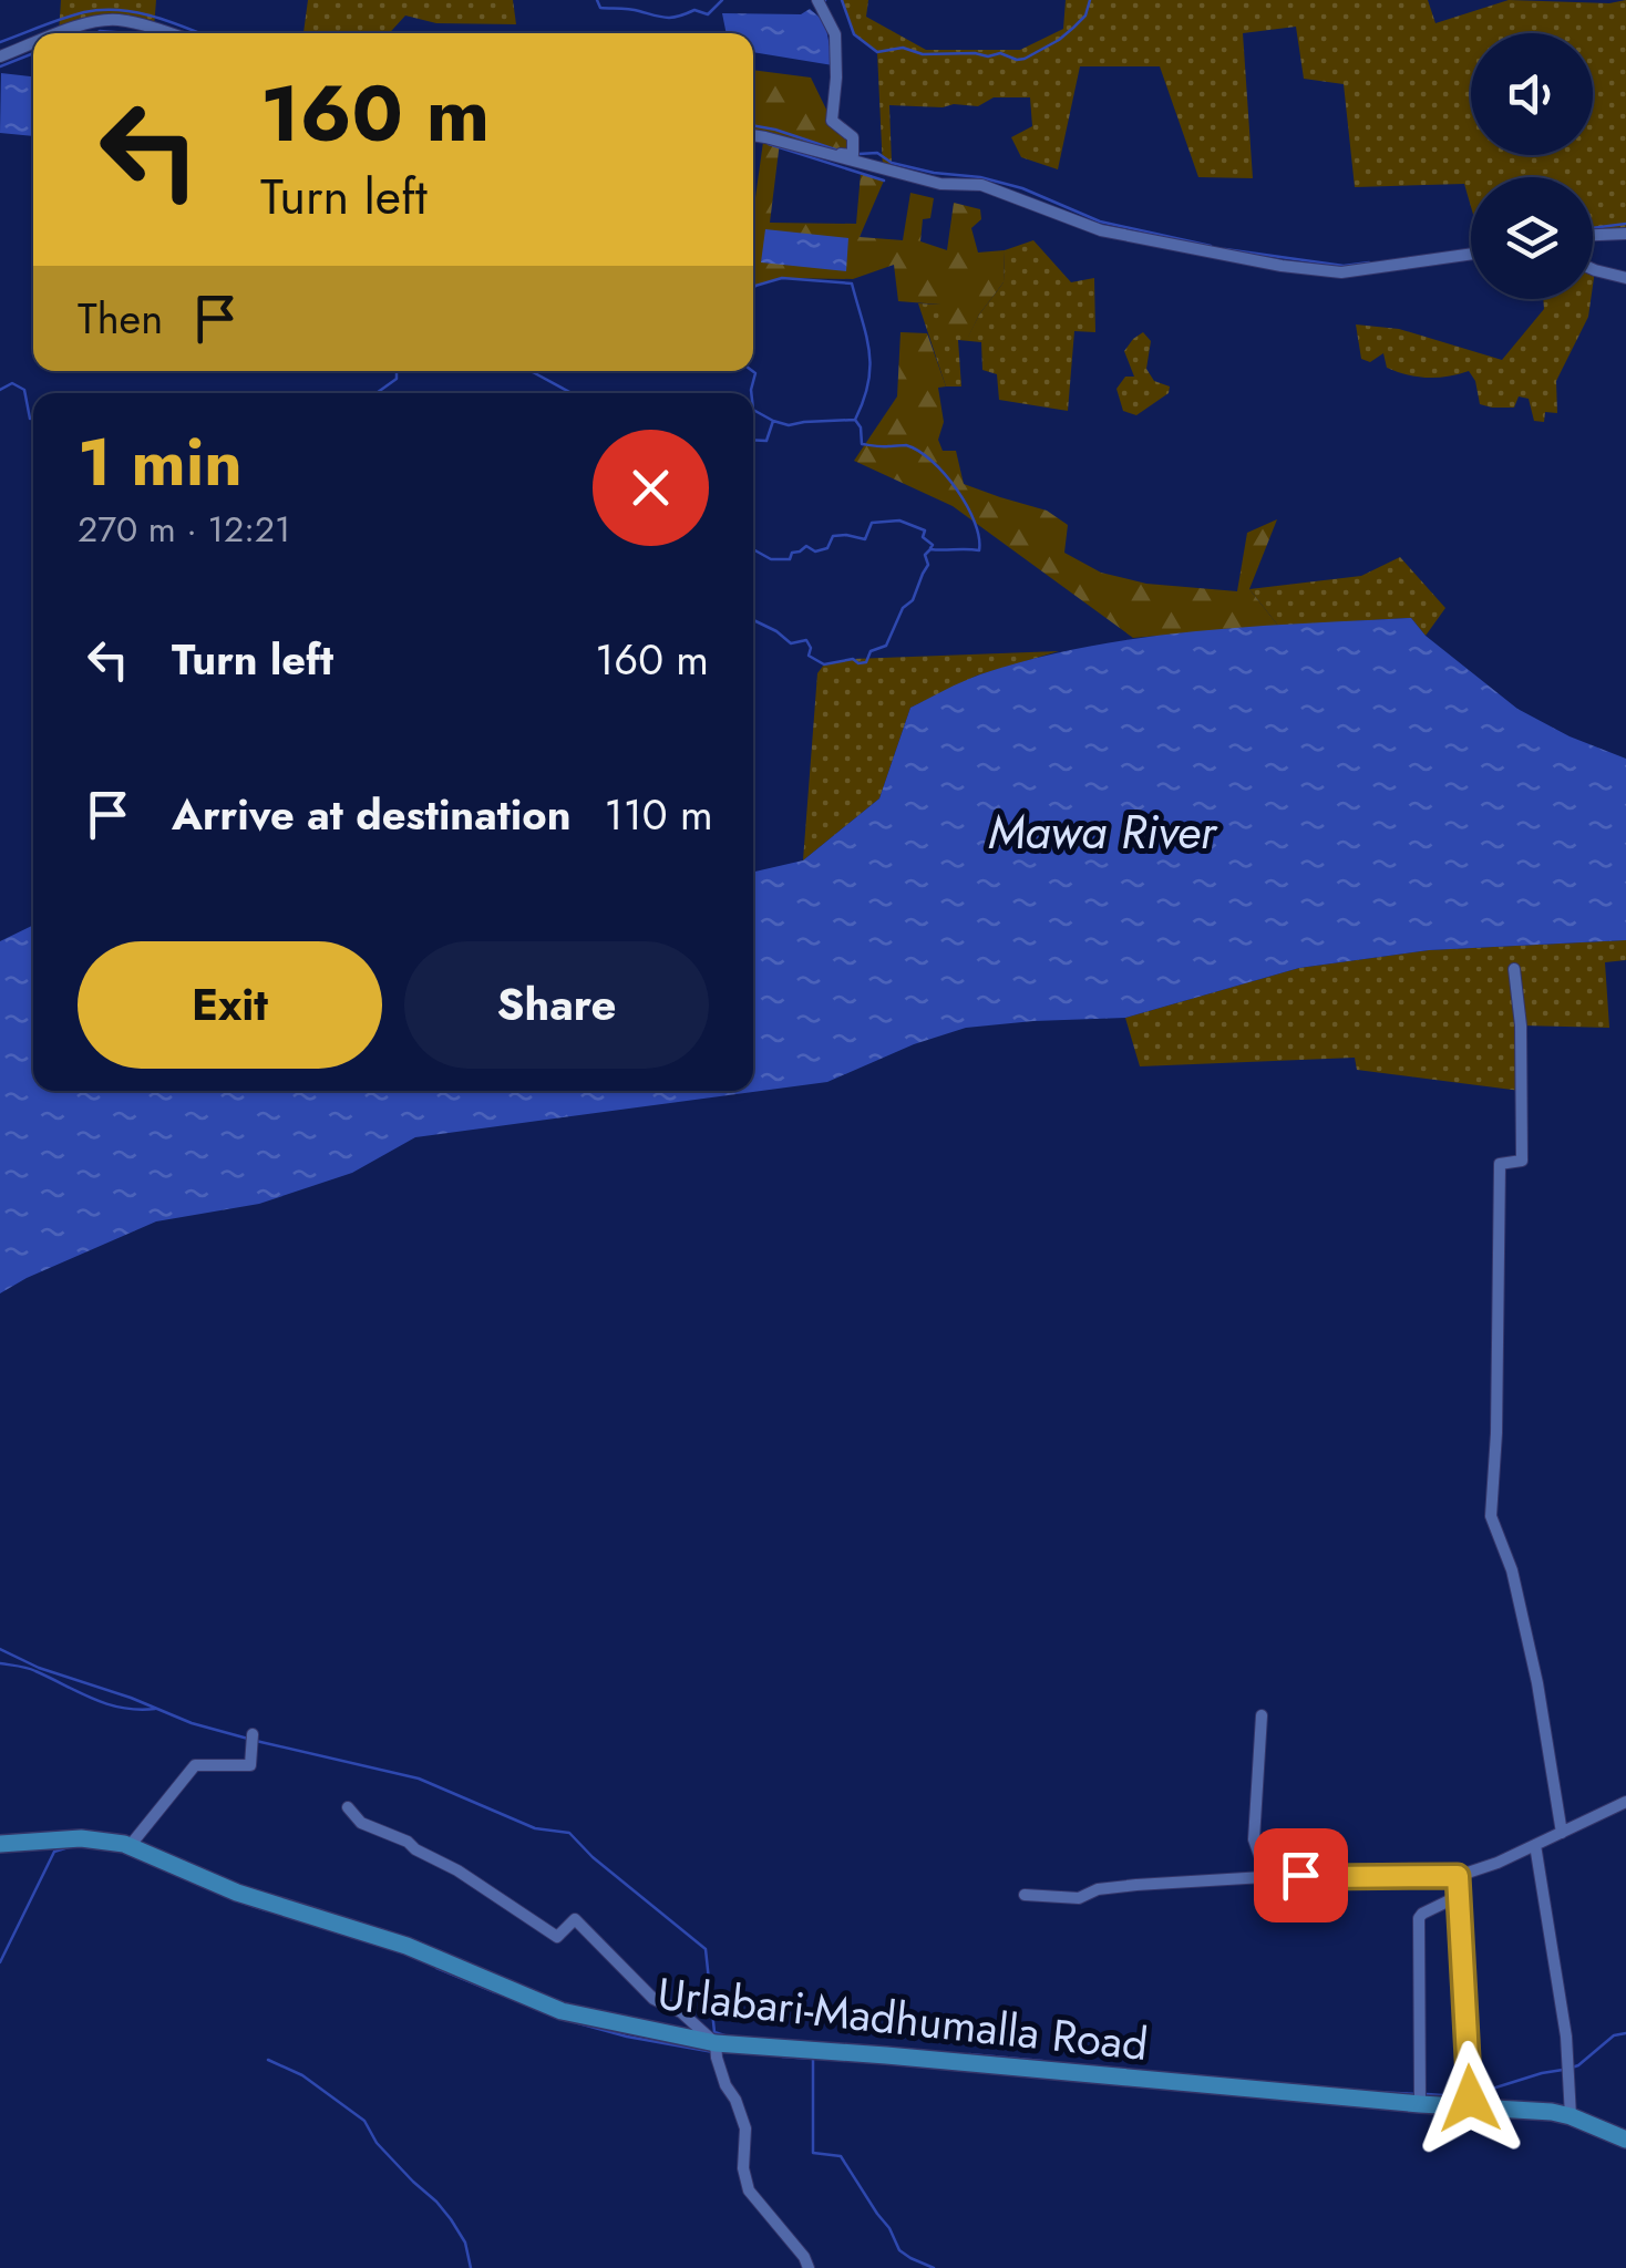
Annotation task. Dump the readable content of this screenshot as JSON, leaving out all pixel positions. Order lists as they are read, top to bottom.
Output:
{
  "streets": {
    "main road": ["Urlabari-Madhumalla Road"]
  },
  "water": ["Mawa River"],
  "page": {
    "turn": ["160 m", "Turn left"],
    "then": "Then",
    "heading": ["1 min", "270 m · 12:21"],
    "list": [
      {
        "name": "Turn left",
        "value": "160 m"
      },
      {
        "name": "Arrive at destination",
        "value": "110 m"
      }
    ],
    "buttons": ["Exit", "Share"]
  }
}
